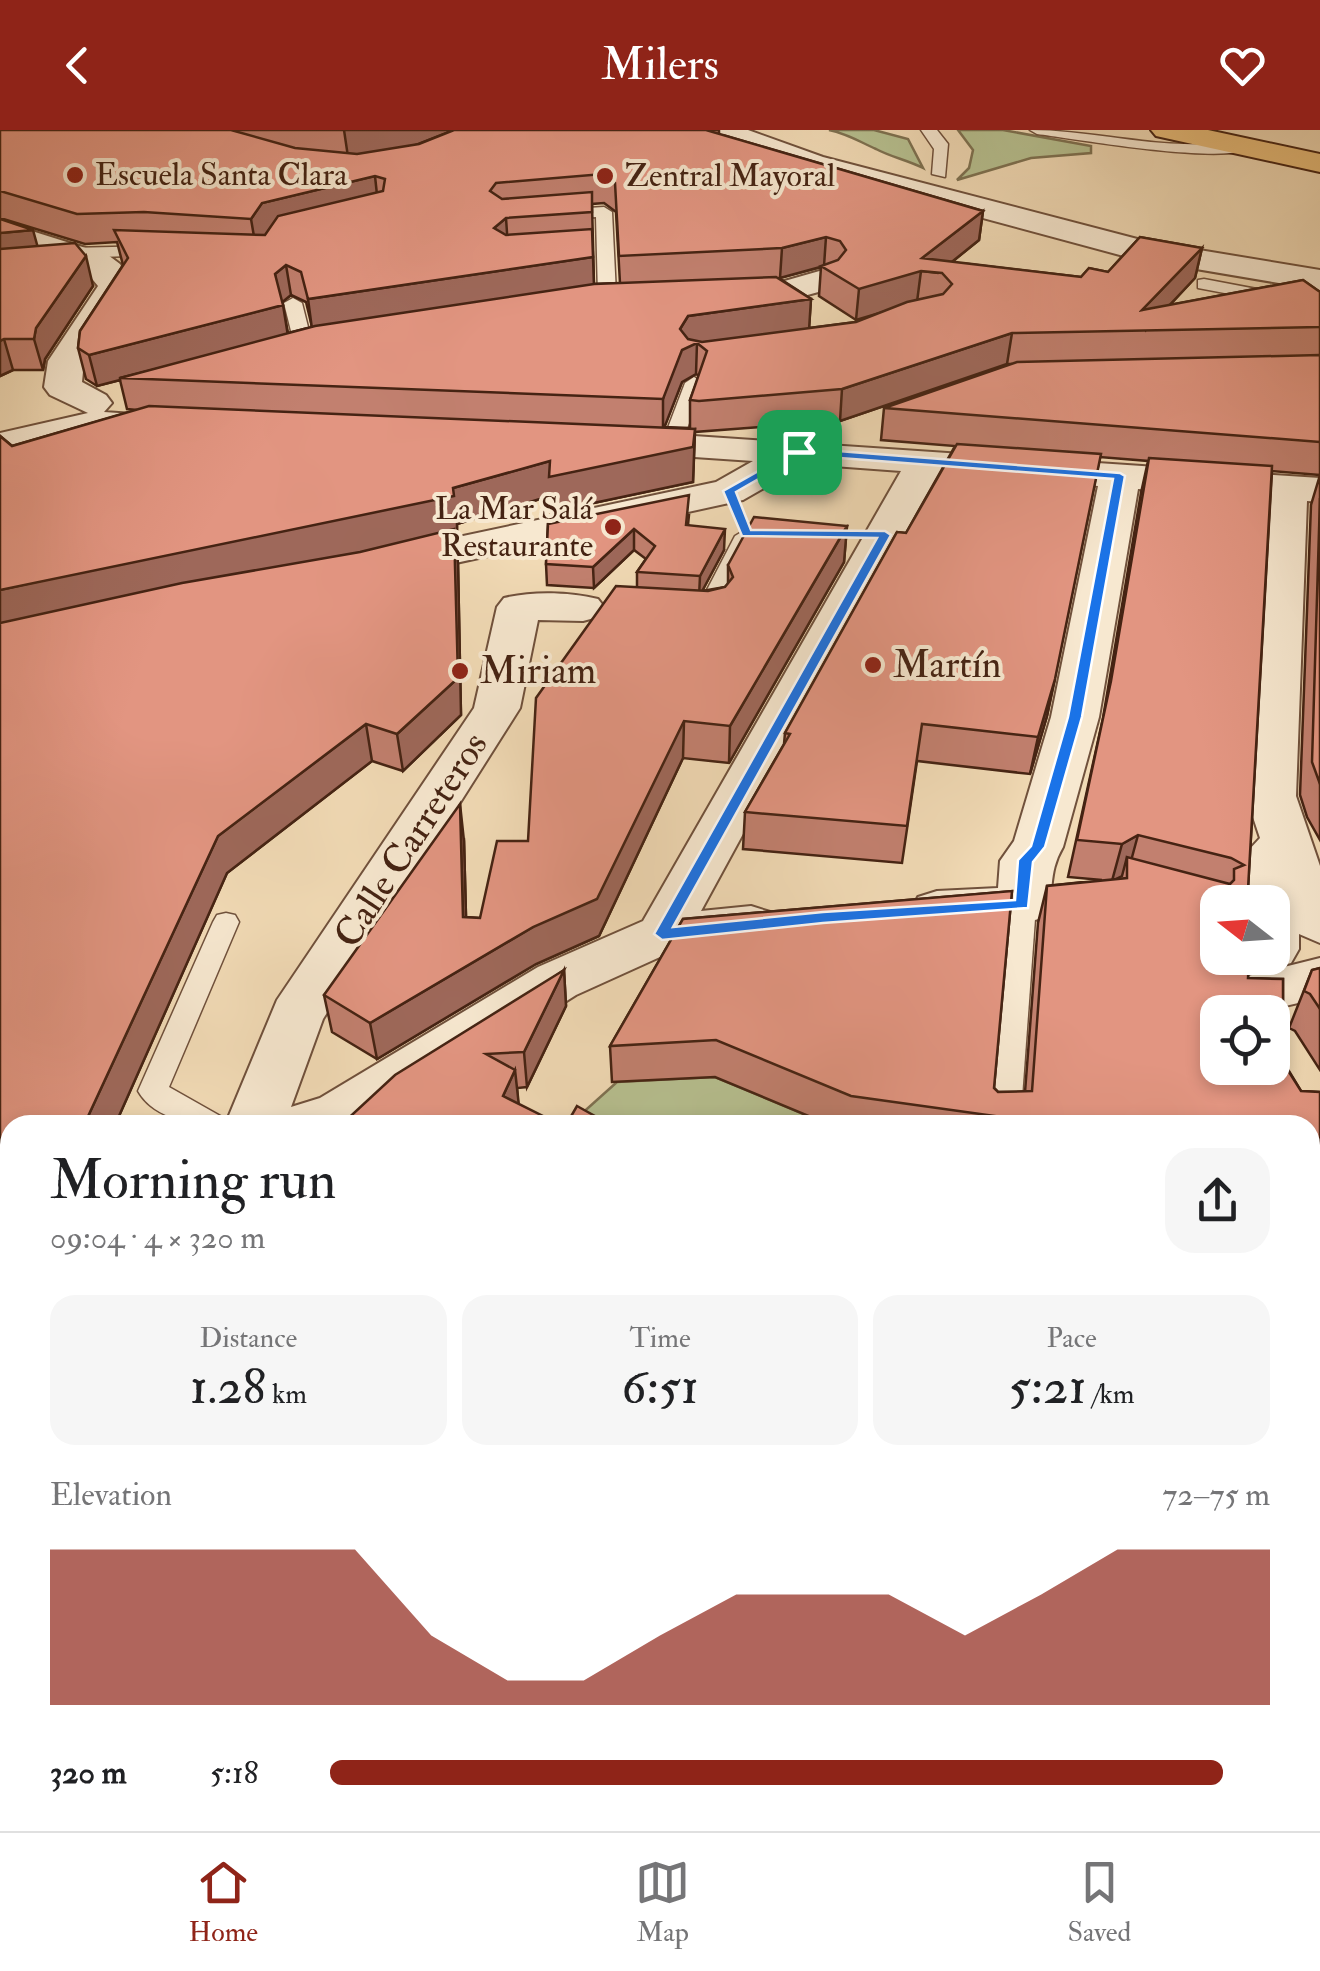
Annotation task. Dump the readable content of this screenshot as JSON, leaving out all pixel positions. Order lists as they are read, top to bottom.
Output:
{
  "streets": {
    "street": ["Calle Carreteros"]
  },
  "places": [
    "Escuela Santa Clara",
    "Zentral Mayoral",
    "La Mar Salá Restaurante",
    "Martín",
    "Miriam"
  ],
  "north": "left",
  "page": {
    "header": "Milers",
    "heading": ["Morning run", "09:04 · 4 × 320 m"],
    "stats": [
      ["Distance", "1.28 km"],
      ["Time", "6:51"],
      ["Pace", "5:21 /km"]
    ],
    "chart": ["Elevation", "72–75 m"],
    "list": [
      {
        "name": "320 m",
        "note": "5:18"
      }
    ],
    "tabs": ["Home", "Map", "Saved"]
  }
}
